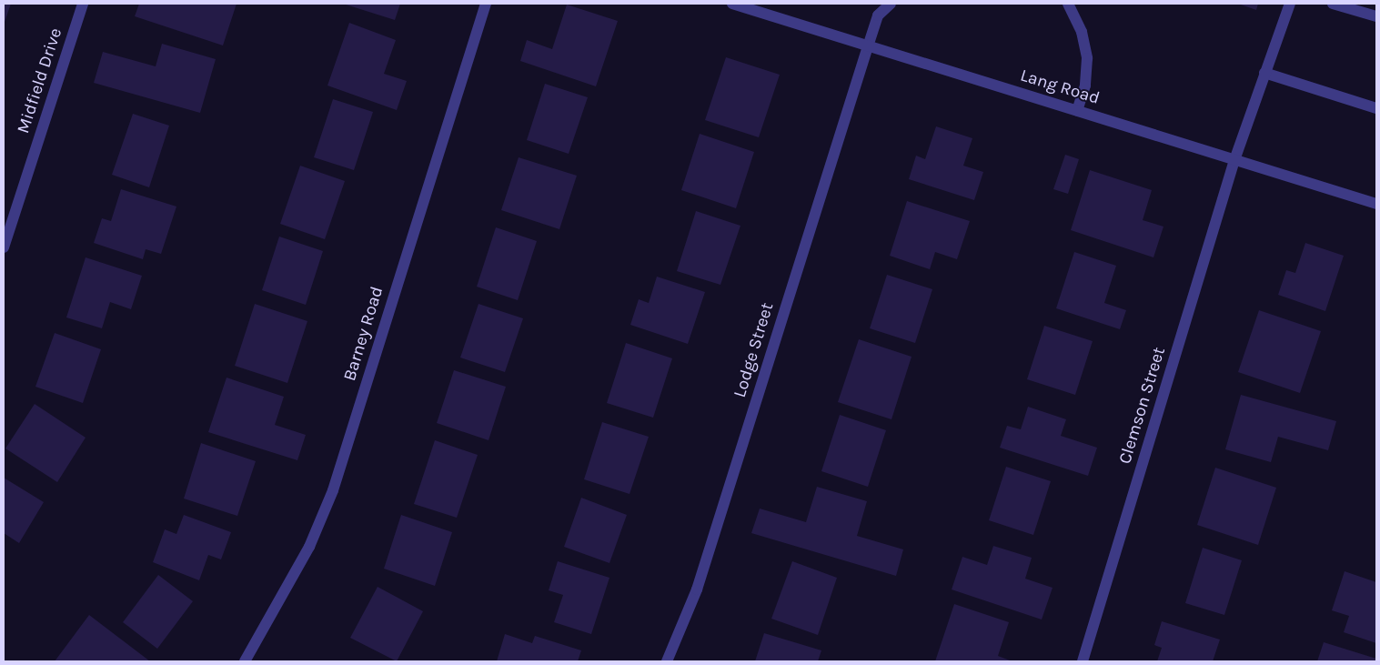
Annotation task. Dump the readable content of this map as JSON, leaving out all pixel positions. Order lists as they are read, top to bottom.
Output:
{
  "streets": {
    "street": [
      "Midfield Drive",
      "Lang Road",
      "Barney Road",
      "Lodge Street",
      "Clemson Street"
    ]
  },
  "crossings": [
    ["Lang Road", "Lodge Street"],
    ["Lang Road", "Clemson Street"]
  ]
}
